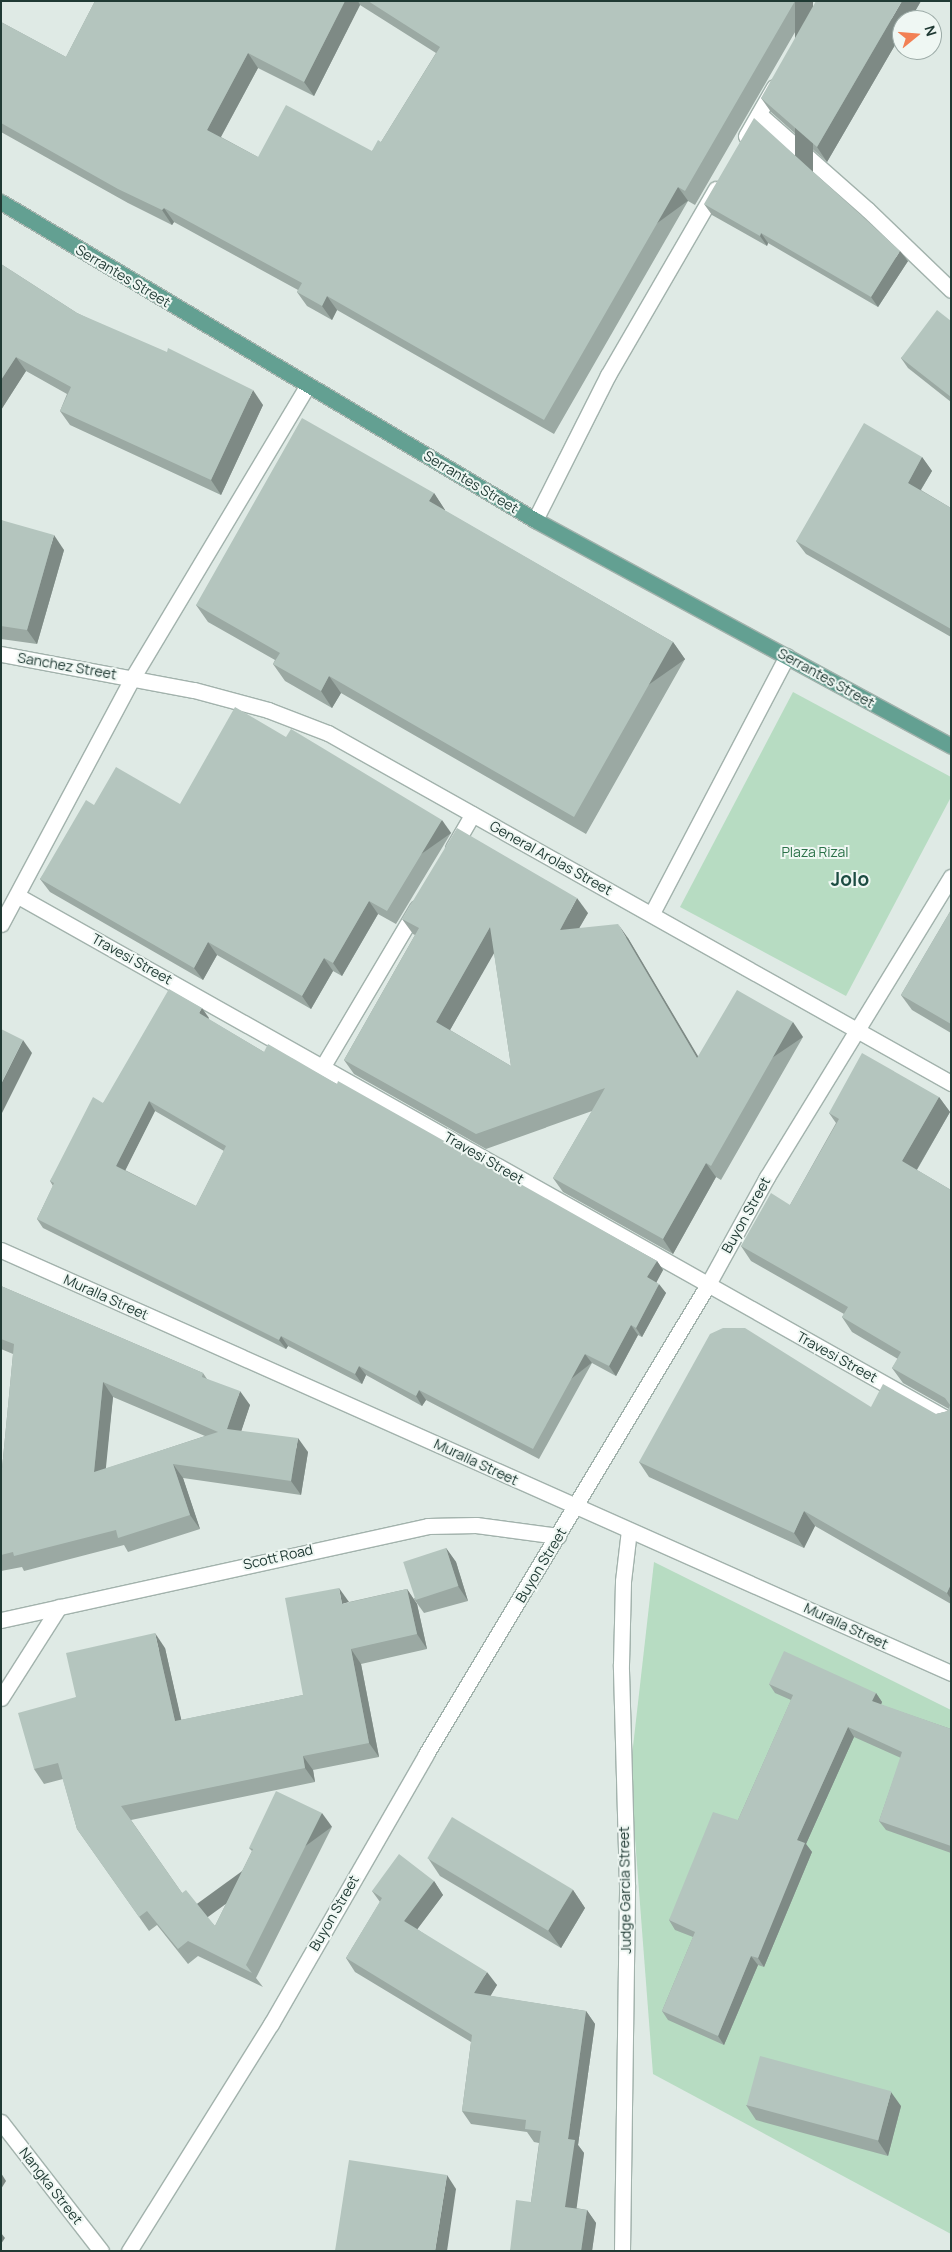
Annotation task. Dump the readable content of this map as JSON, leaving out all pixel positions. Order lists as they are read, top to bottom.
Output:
{
  "streets": {
    "main road": ["Serrantes Street"],
    "street": [
      "Sanchez Street",
      "General Arolas Street",
      "Travesi Street",
      "Buyon Street",
      "Muralla Street",
      "Scott Road",
      "Judge Garcia Street",
      "Nangka Street"
    ]
  },
  "crossings": [
    ["Sanchez Street", "General Arolas Street"],
    ["General Arolas Street", "Buyon Street"],
    ["Travesi Street", "Buyon Street"],
    ["Buyon Street", "Muralla Street"],
    ["Buyon Street", "Scott Road"],
    ["Muralla Street", "Judge Garcia Street"]
  ],
  "districts": ["Jolo"],
  "parks": ["Plaza Rizal"],
  "north": "right"
}
